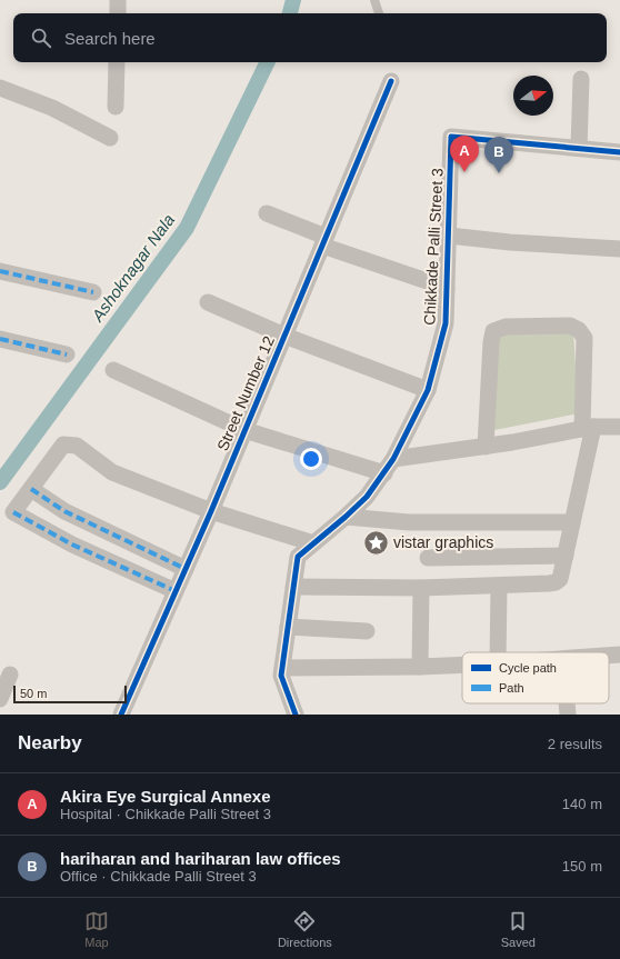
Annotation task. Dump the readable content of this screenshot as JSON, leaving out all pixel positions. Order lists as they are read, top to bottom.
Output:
{
  "streets": {
    "street": ["Chikkade Palli Street 3", "Street Number 12"]
  },
  "water": ["Ashoknagar Nala"],
  "places": {
    "place": ["vistar graphics"]
  },
  "legend": ["Cycle path", "Path"],
  "scale_bar": "50 m",
  "north": "right",
  "page": {
    "search": "Search here",
    "pins": ["A", "B"],
    "scale": "50 m",
    "heading": ["Nearby", "2 results"],
    "list": [
      {
        "mark": "A",
        "name": "Akira Eye Surgical Annexe",
        "note": "Hospital · Chikkade Palli Street 3",
        "value": "140 m"
      },
      {
        "mark": "B",
        "name": "hariharan and hariharan law offices",
        "note": "Office · Chikkade Palli Street 3",
        "value": "150 m"
      }
    ],
    "nav": ["Map", "Directions", "Saved"]
  }
}
